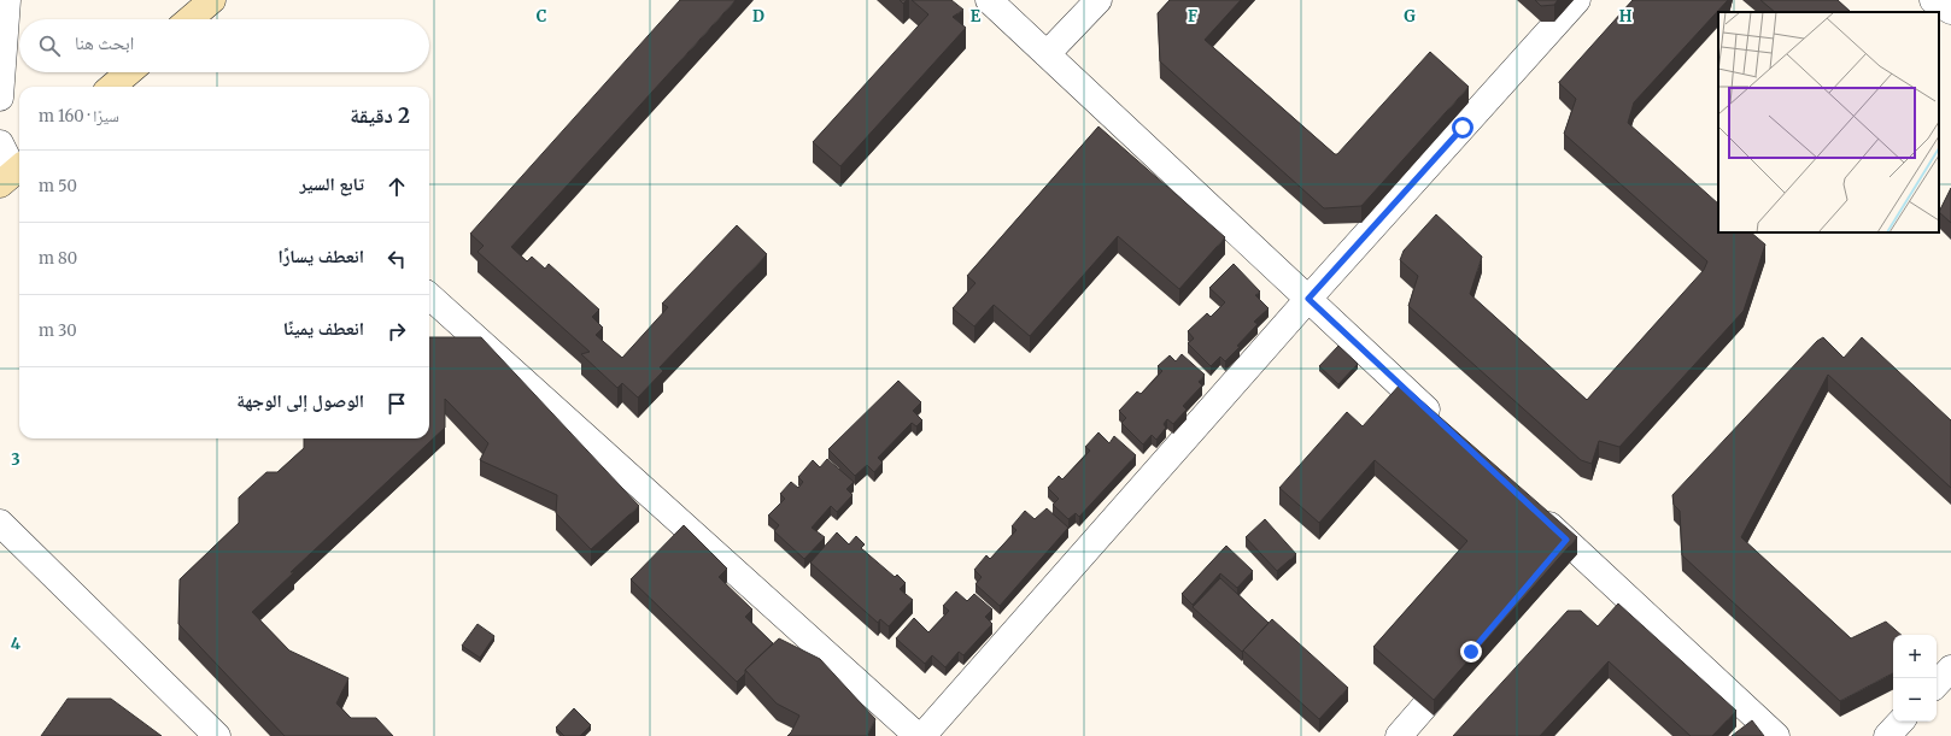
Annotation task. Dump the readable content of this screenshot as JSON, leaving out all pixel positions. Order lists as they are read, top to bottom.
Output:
{
  "page": {
    "search": "ابحث هنا",
    "heading": ["2 دقيقة", "سيرًا · 160 m"],
    "list": [
      ["تابع السير", "50 m"],
      ["انعطف يسارًا", "80 m"],
      ["انعطف يمينًا", "30 m"],
      "الوصول إلى الوجهة"
    ],
    "map_buttons": ["+", "−"]
  },
  "grid": {
    "columns": [
      "C",
      "D",
      "E",
      "F",
      "G",
      "H"
    ],
    "rows": ["3", "4"]
  }
}
